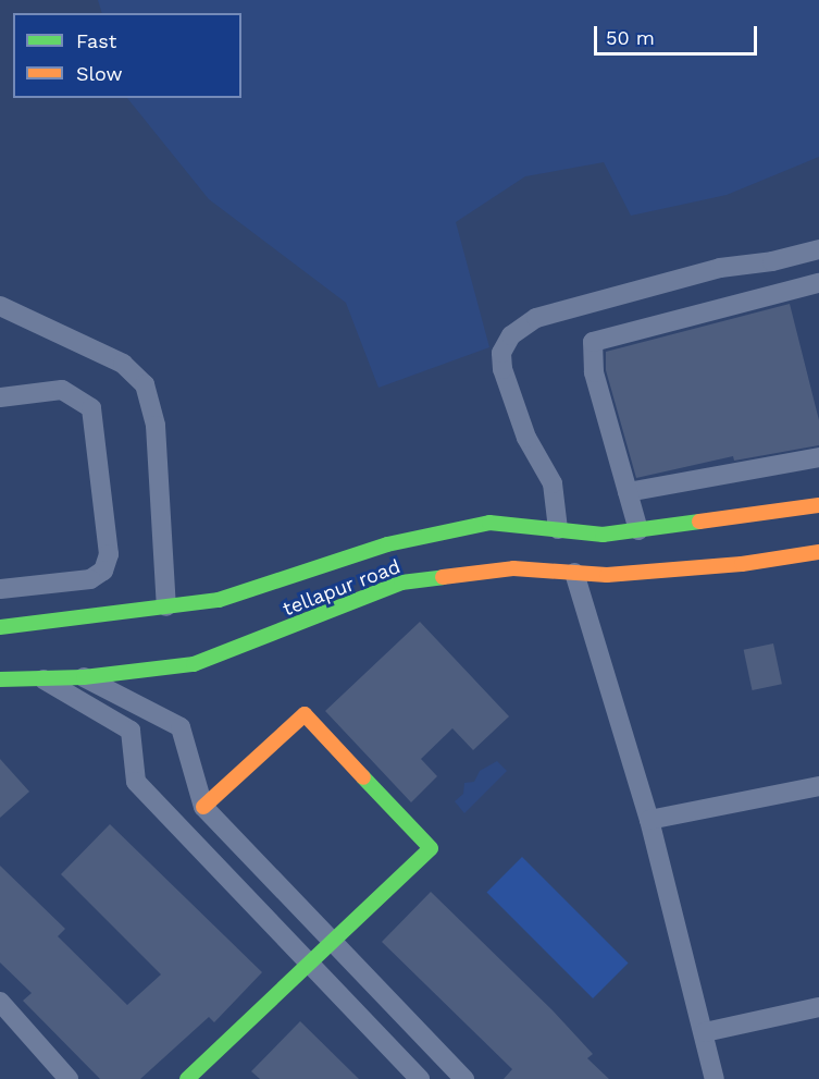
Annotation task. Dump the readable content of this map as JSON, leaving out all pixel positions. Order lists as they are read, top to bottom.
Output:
{
  "streets": {
    "street": ["tellapur road"]
  },
  "legend": ["Fast", "Slow"],
  "scale_bar": "50 m"
}
